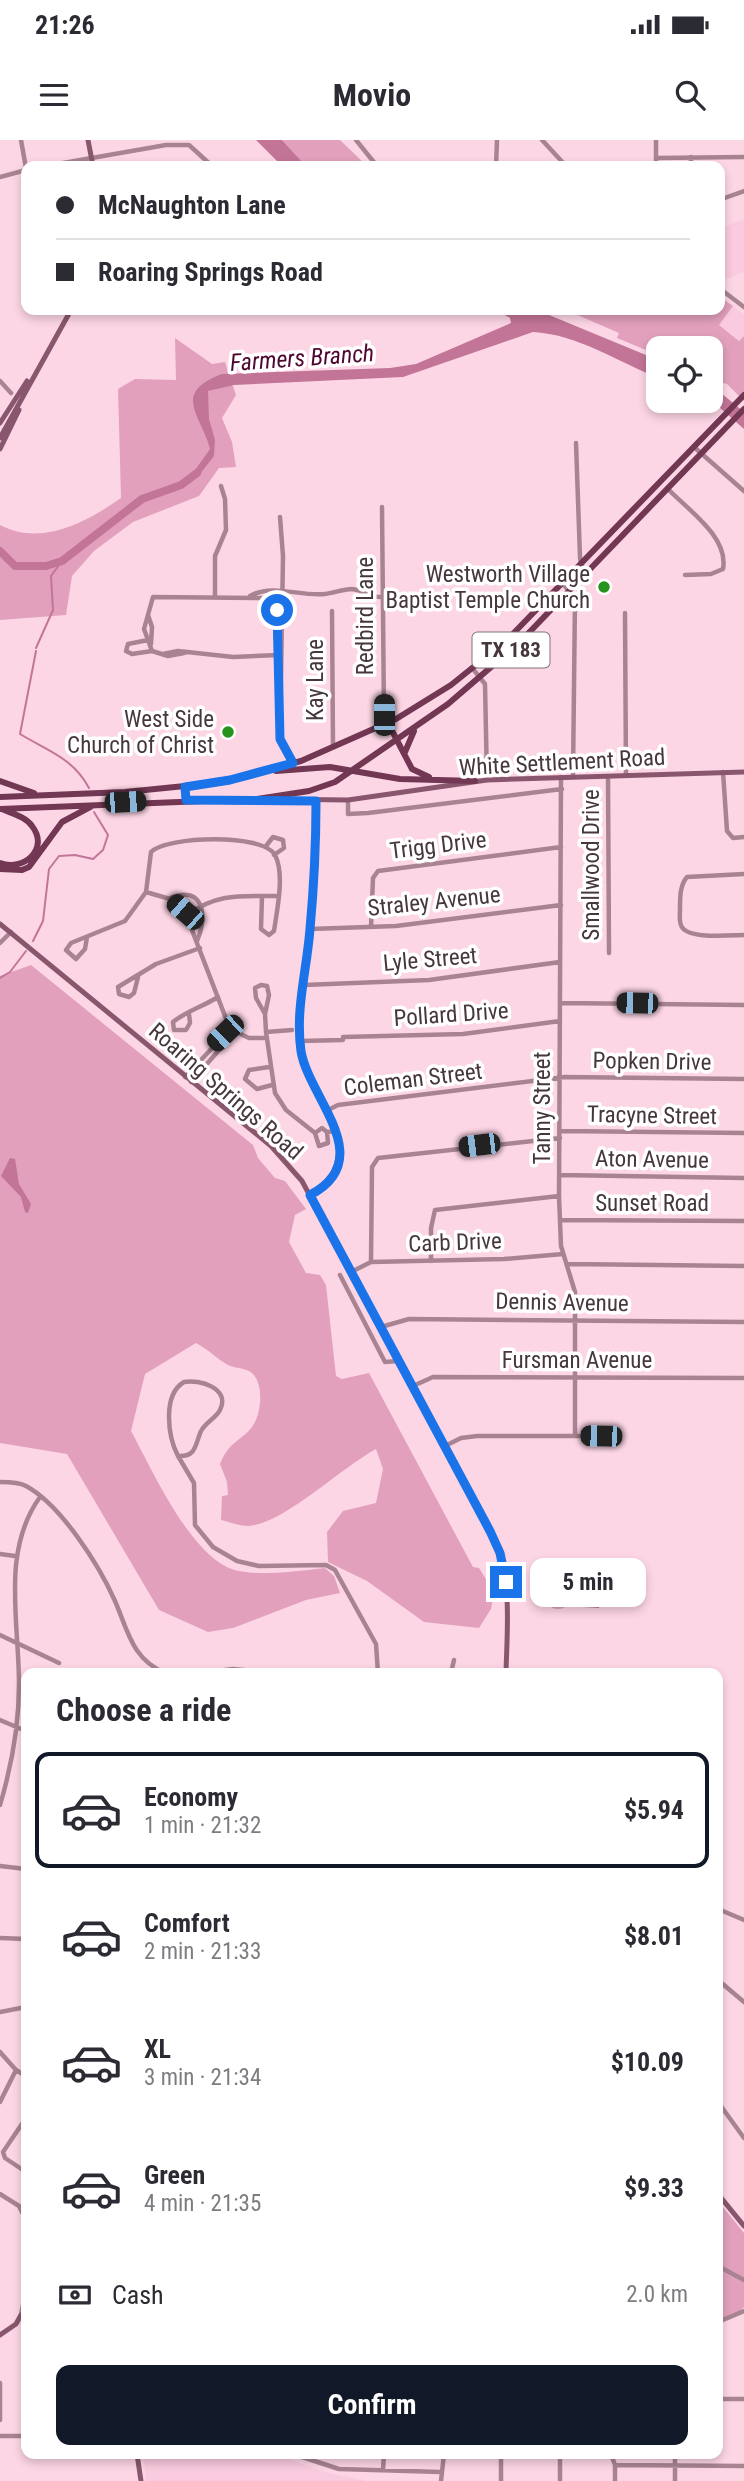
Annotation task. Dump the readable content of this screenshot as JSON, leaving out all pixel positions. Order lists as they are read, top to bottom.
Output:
{
  "streets": {
    "main road": ["TX 183"],
    "street": [
      "Redbird Lane",
      "Kay Lane",
      "White Settlement Road",
      "Trigg Drive",
      "Smallwood Drive",
      "Straley Avenue",
      "Lyle Street",
      "Pollard Drive",
      "Popken Drive",
      "Coleman Street",
      "Roaring Springs Road",
      "Tanny Street",
      "Tracyne Street",
      "Aton Avenue",
      "Sunset Road",
      "Carb Drive",
      "Dennis Avenue",
      "Fursman Avenue"
    ]
  },
  "crossings": [
    ["Redbird Lane", "TX 183"],
    ["TX 183", "Kay Lane"],
    ["TX 183", "White Settlement Road"],
    ["White Settlement Road", "Smallwood Drive"],
    ["White Settlement Road", "Tanny Street"],
    ["Trigg Drive", "Straley Avenue"],
    ["Trigg Drive", "Tanny Street"],
    ["Straley Avenue", "Tanny Street"],
    ["Lyle Street", "Tanny Street"],
    ["Pollard Drive", "Tanny Street"],
    ["Popken Drive", "Coleman Street"],
    ["Popken Drive", "Tanny Street"],
    ["Coleman Street", "Roaring Springs Road"],
    ["Coleman Street", "Tanny Street"],
    ["Roaring Springs Road", "Carb Drive"],
    ["Roaring Springs Road", "Dennis Avenue"],
    ["Roaring Springs Road", "Fursman Avenue"],
    ["Tanny Street", "Tracyne Street"],
    ["Tanny Street", "Aton Avenue"],
    ["Tanny Street", "Sunset Road"],
    ["Tanny Street", "Carb Drive"],
    ["Tanny Street", "Dennis Avenue"],
    ["Tanny Street", "Fursman Avenue"],
    ["Tracyne Street", "Carb Drive"]
  ],
  "water": ["Farmers Branch"],
  "places": ["Westworth Village Baptist Temple Church", "West Side Church of Christ"],
  "page": {
    "status": "21:26",
    "header": "Movio",
    "banner": ["McNaughton Lane", "Roaring Springs Road"],
    "bubble": "5 min",
    "heading": "Choose a ride",
    "list": [
      {
        "name": "Economy",
        "note": "1 min · 21:32",
        "value": "$5.94"
      },
      {
        "name": "Comfort",
        "note": "2 min · 21:33",
        "value": "$8.01"
      },
      {
        "name": "XL",
        "note": "3 min · 21:34",
        "value": "$10.09"
      },
      {
        "name": "Green",
        "note": "4 min · 21:35",
        "value": "$9.33"
      }
    ],
    "pay": ["Cash", "2.0 km"],
    "buttons": "Confirm"
  }
}
